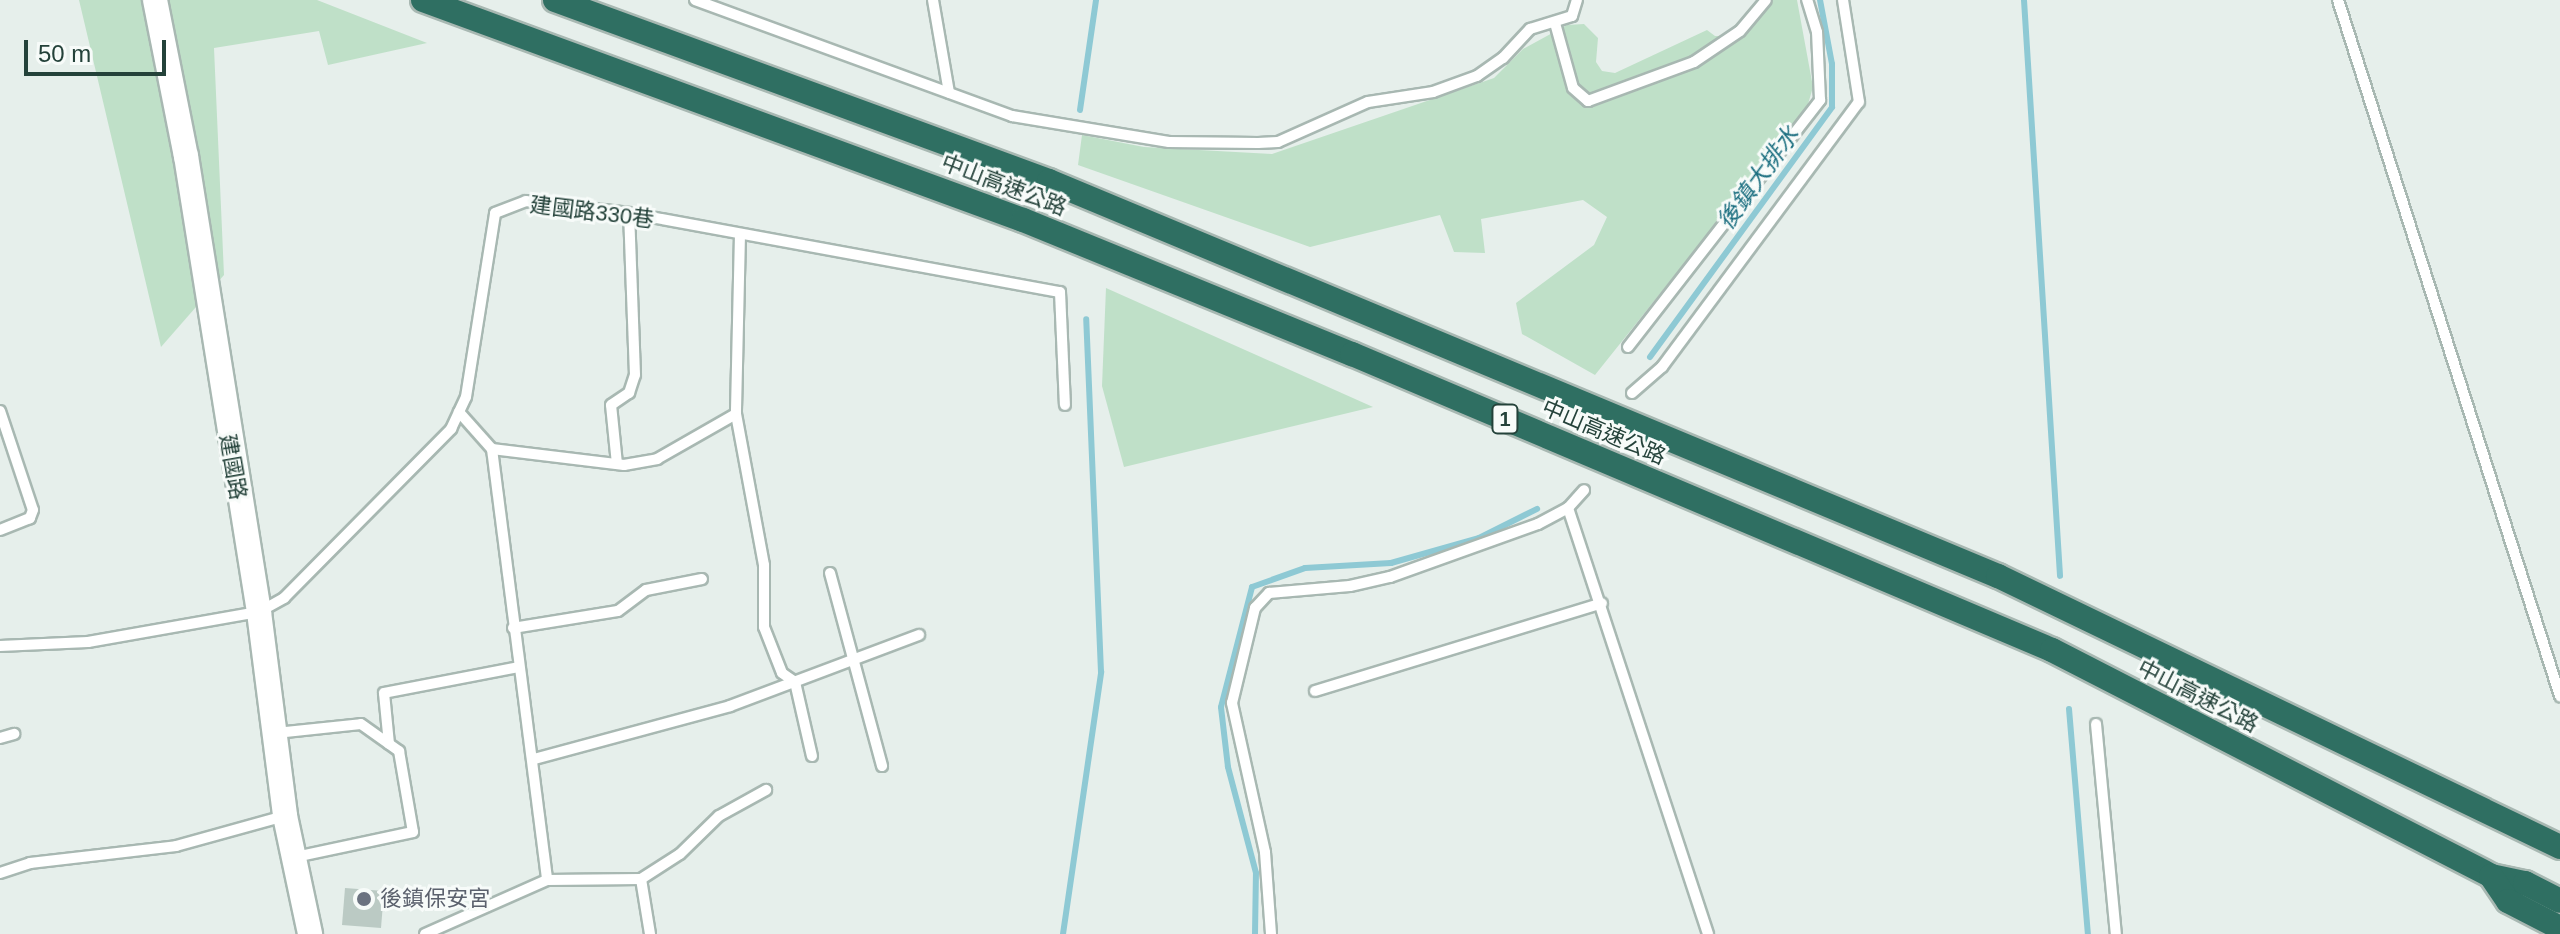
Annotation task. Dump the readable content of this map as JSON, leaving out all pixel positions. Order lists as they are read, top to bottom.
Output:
{
  "streets": {
    "highway": ["中山高速公路", "1"],
    "street": ["建國路"],
    "lane": ["建國路330巷"]
  },
  "crossings": [
    ["建國路330巷", "建國路"]
  ],
  "water": ["後鎮大排水"],
  "places": ["後鎮保安宮"],
  "scale_bar": "50 m"
}
